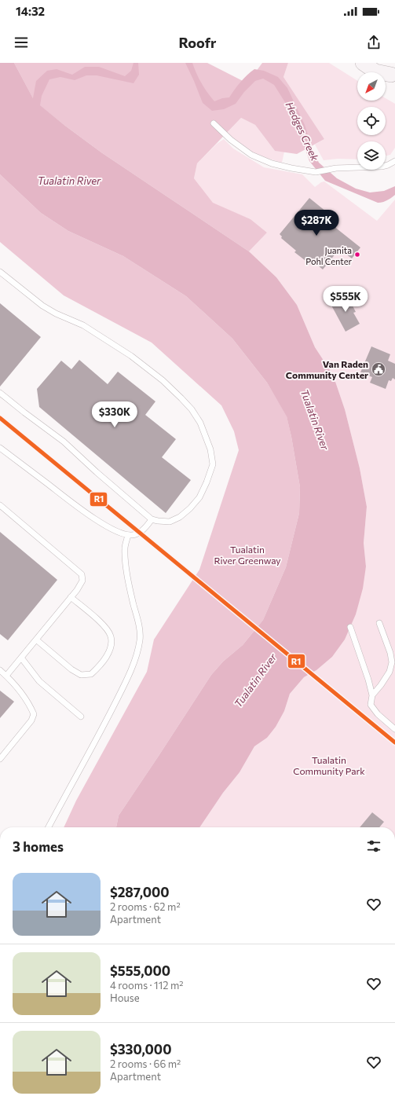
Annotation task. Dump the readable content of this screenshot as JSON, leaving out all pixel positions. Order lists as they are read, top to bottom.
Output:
{
  "water": ["Hedges Creek", "Tualatin River"],
  "parks": ["Tualatin River Greenway", "Tualatin Community Park"],
  "places": {
    "other": ["Juanita Pohl Center"],
    "public building": ["Van Raden Community Center"]
  },
  "lines": ["transit line R1"],
  "north": "bottom left",
  "page": {
    "status": "14:32",
    "header": "Roofr",
    "price": ["$287K", "$555K", "$330K"],
    "heading": "3 homes",
    "list": [
      {
        "name": "$287,000",
        "note": "2 rooms · 62 m² · Apartment"
      },
      {
        "name": "$555,000",
        "note": "4 rooms · 112 m² · House"
      },
      {
        "name": "$330,000",
        "note": "2 rooms · 66 m² · Apartment"
      }
    ]
  }
}
